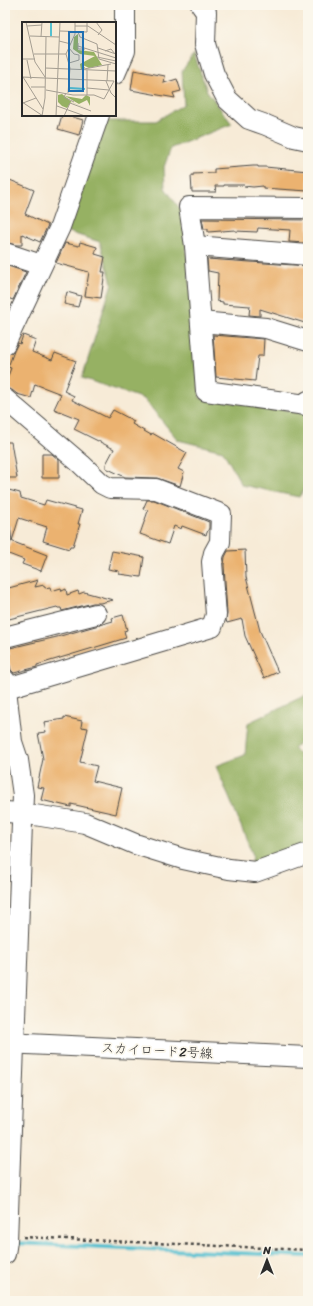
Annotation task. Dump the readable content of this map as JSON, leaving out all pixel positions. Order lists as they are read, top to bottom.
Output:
{
  "streets": {
    "street": ["スカイロード2号線"]
  },
  "north": "top"
}
